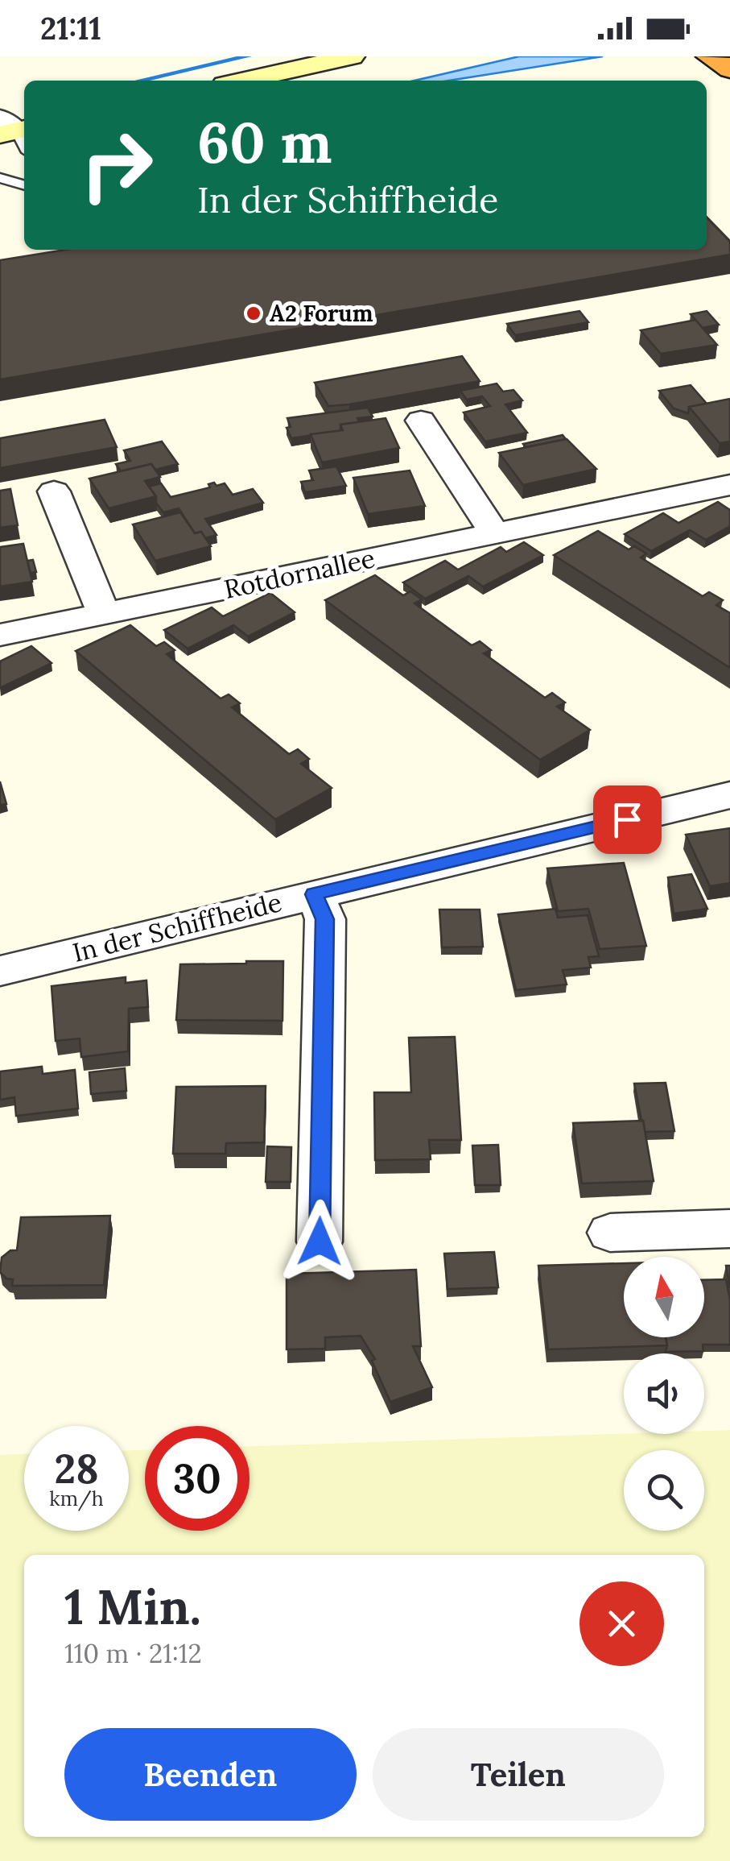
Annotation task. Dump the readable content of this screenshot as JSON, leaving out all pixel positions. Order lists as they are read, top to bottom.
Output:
{
  "streets": {
    "street": ["Rotdornallee", "In der Schiffheide"]
  },
  "places": ["A2 Forum"],
  "north": "top",
  "page": {
    "status": "21:11",
    "turn": ["60 m", "In der Schiffheide"],
    "speed": "28 km/h",
    "limit": "30",
    "heading": ["1 Min.", "110 m · 21:12"],
    "buttons": ["Beenden", "Teilen"]
  }
}
